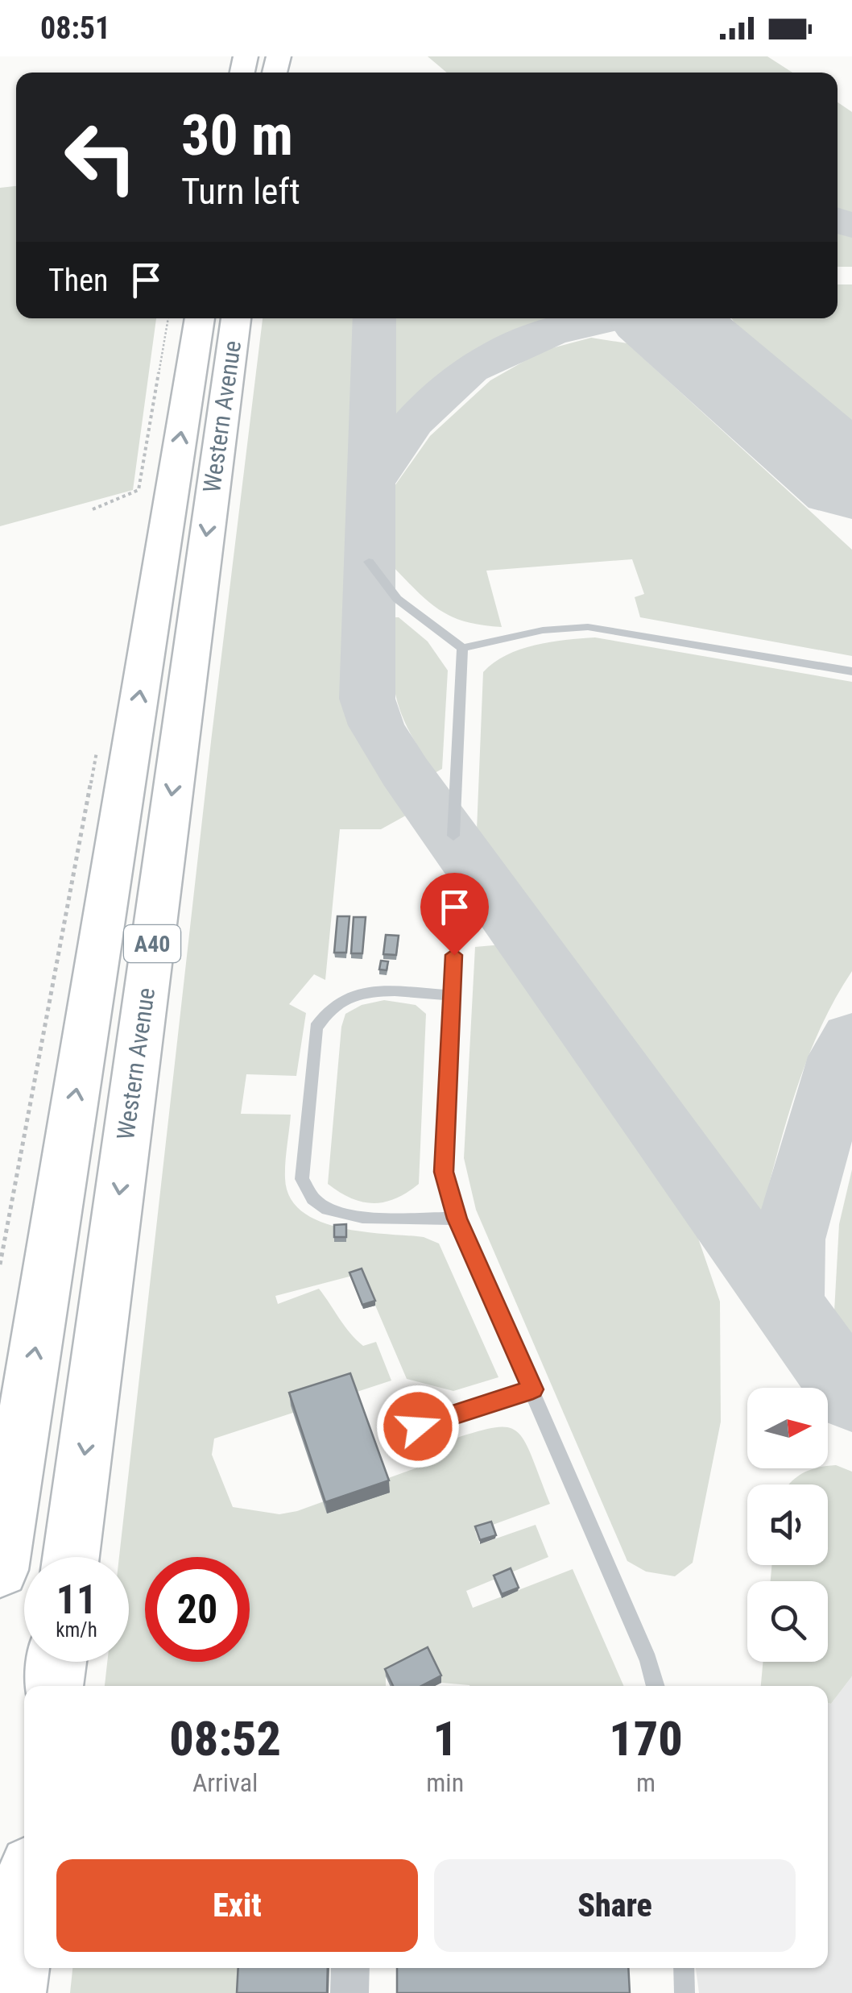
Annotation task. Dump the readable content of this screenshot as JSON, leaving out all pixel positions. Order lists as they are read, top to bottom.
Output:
{
  "streets": {
    "highway": ["Western Avenue", "A40"]
  },
  "north": "right",
  "page": {
    "status": "08:51",
    "turn": ["30 m", "Turn left"],
    "then": "Then",
    "speed": "11 km/h",
    "limit": "20",
    "eta": [
      "08:52",
      "Arrival",
      "1",
      "min",
      "170",
      "m"
    ],
    "buttons": ["Exit", "Share"]
  }
}
